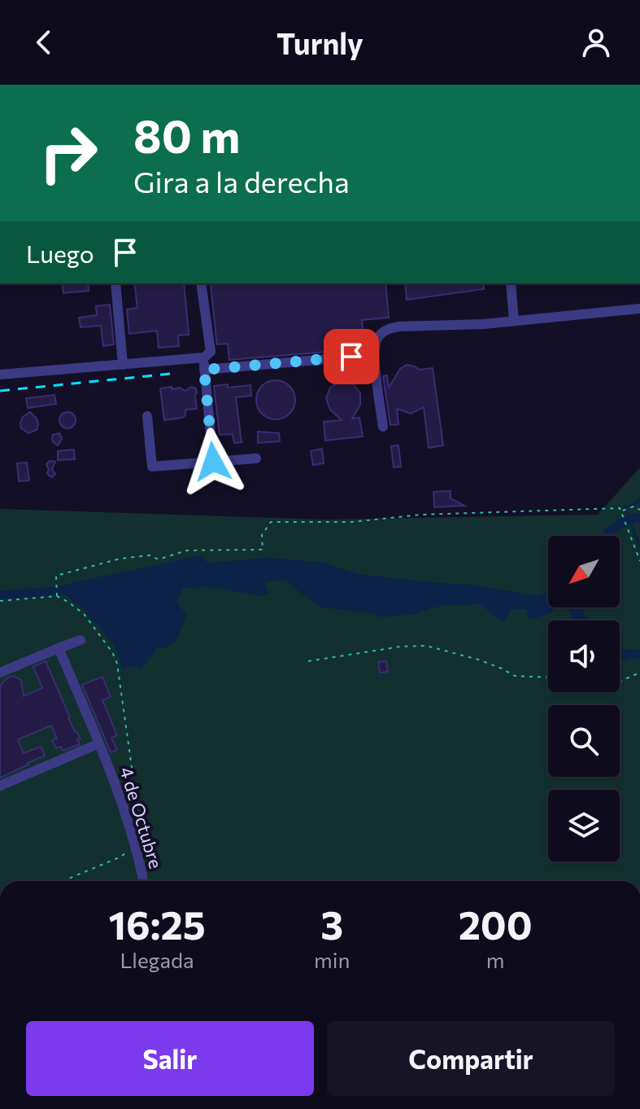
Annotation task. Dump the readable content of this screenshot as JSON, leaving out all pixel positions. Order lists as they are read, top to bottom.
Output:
{
  "streets": {
    "street": ["4 de Octubre"]
  },
  "north": "bottom left",
  "page": {
    "header": "Turnly",
    "turn": ["80 m", "Gira a la derecha"],
    "then": "Luego",
    "eta": [
      "16:25",
      "Llegada",
      "3",
      "min",
      "200",
      "m"
    ],
    "buttons": ["Salir", "Compartir"]
  }
}
